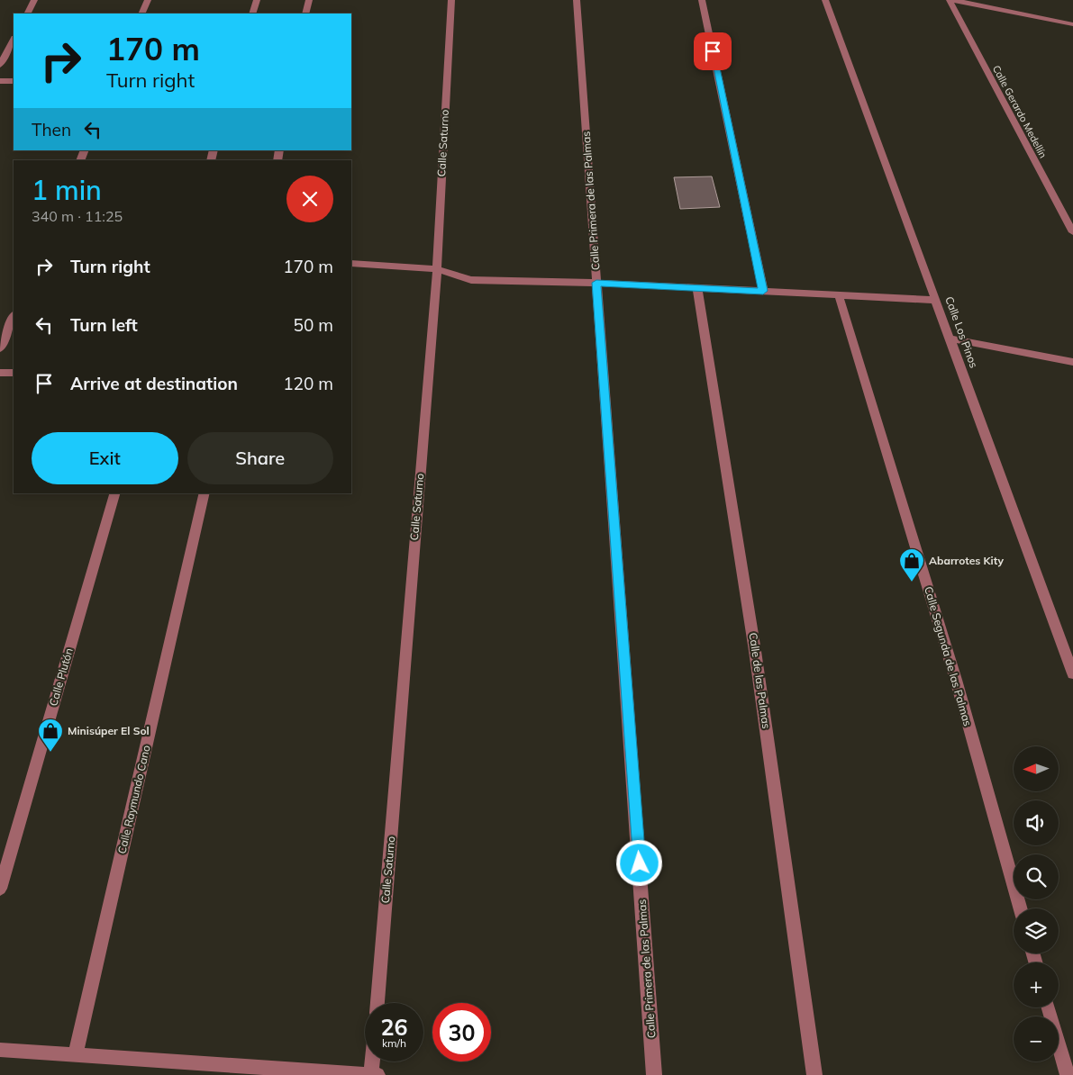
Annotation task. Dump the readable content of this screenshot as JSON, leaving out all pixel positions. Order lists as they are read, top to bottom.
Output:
{
  "streets": {
    "street": [
      "Calle Gerardo Medellín",
      "Calle Saturno",
      "Calle Primera de las Palmas",
      "Calle Los Pinos",
      "Calle Segunda de las Palmas",
      "Calle Plutón",
      "Calle de las Palmas",
      "Calle Raymundo Cano"
    ]
  },
  "places": {
    "shop": ["Abarrotes Kity", "Minisúper El Sol"]
  },
  "north": "left",
  "page": {
    "turn": ["170 m", "Turn right"],
    "then": "Then",
    "heading": ["1 min", "340 m · 11:25"],
    "list": [
      {
        "name": "Turn right",
        "value": "170 m"
      },
      {
        "name": "Turn left",
        "value": "50 m"
      },
      {
        "name": "Arrive at destination",
        "value": "120 m"
      }
    ],
    "buttons": ["Exit", "Share"],
    "map_buttons": ["+", "−"],
    "speed": "26 km/h",
    "limit": "30"
  }
}
